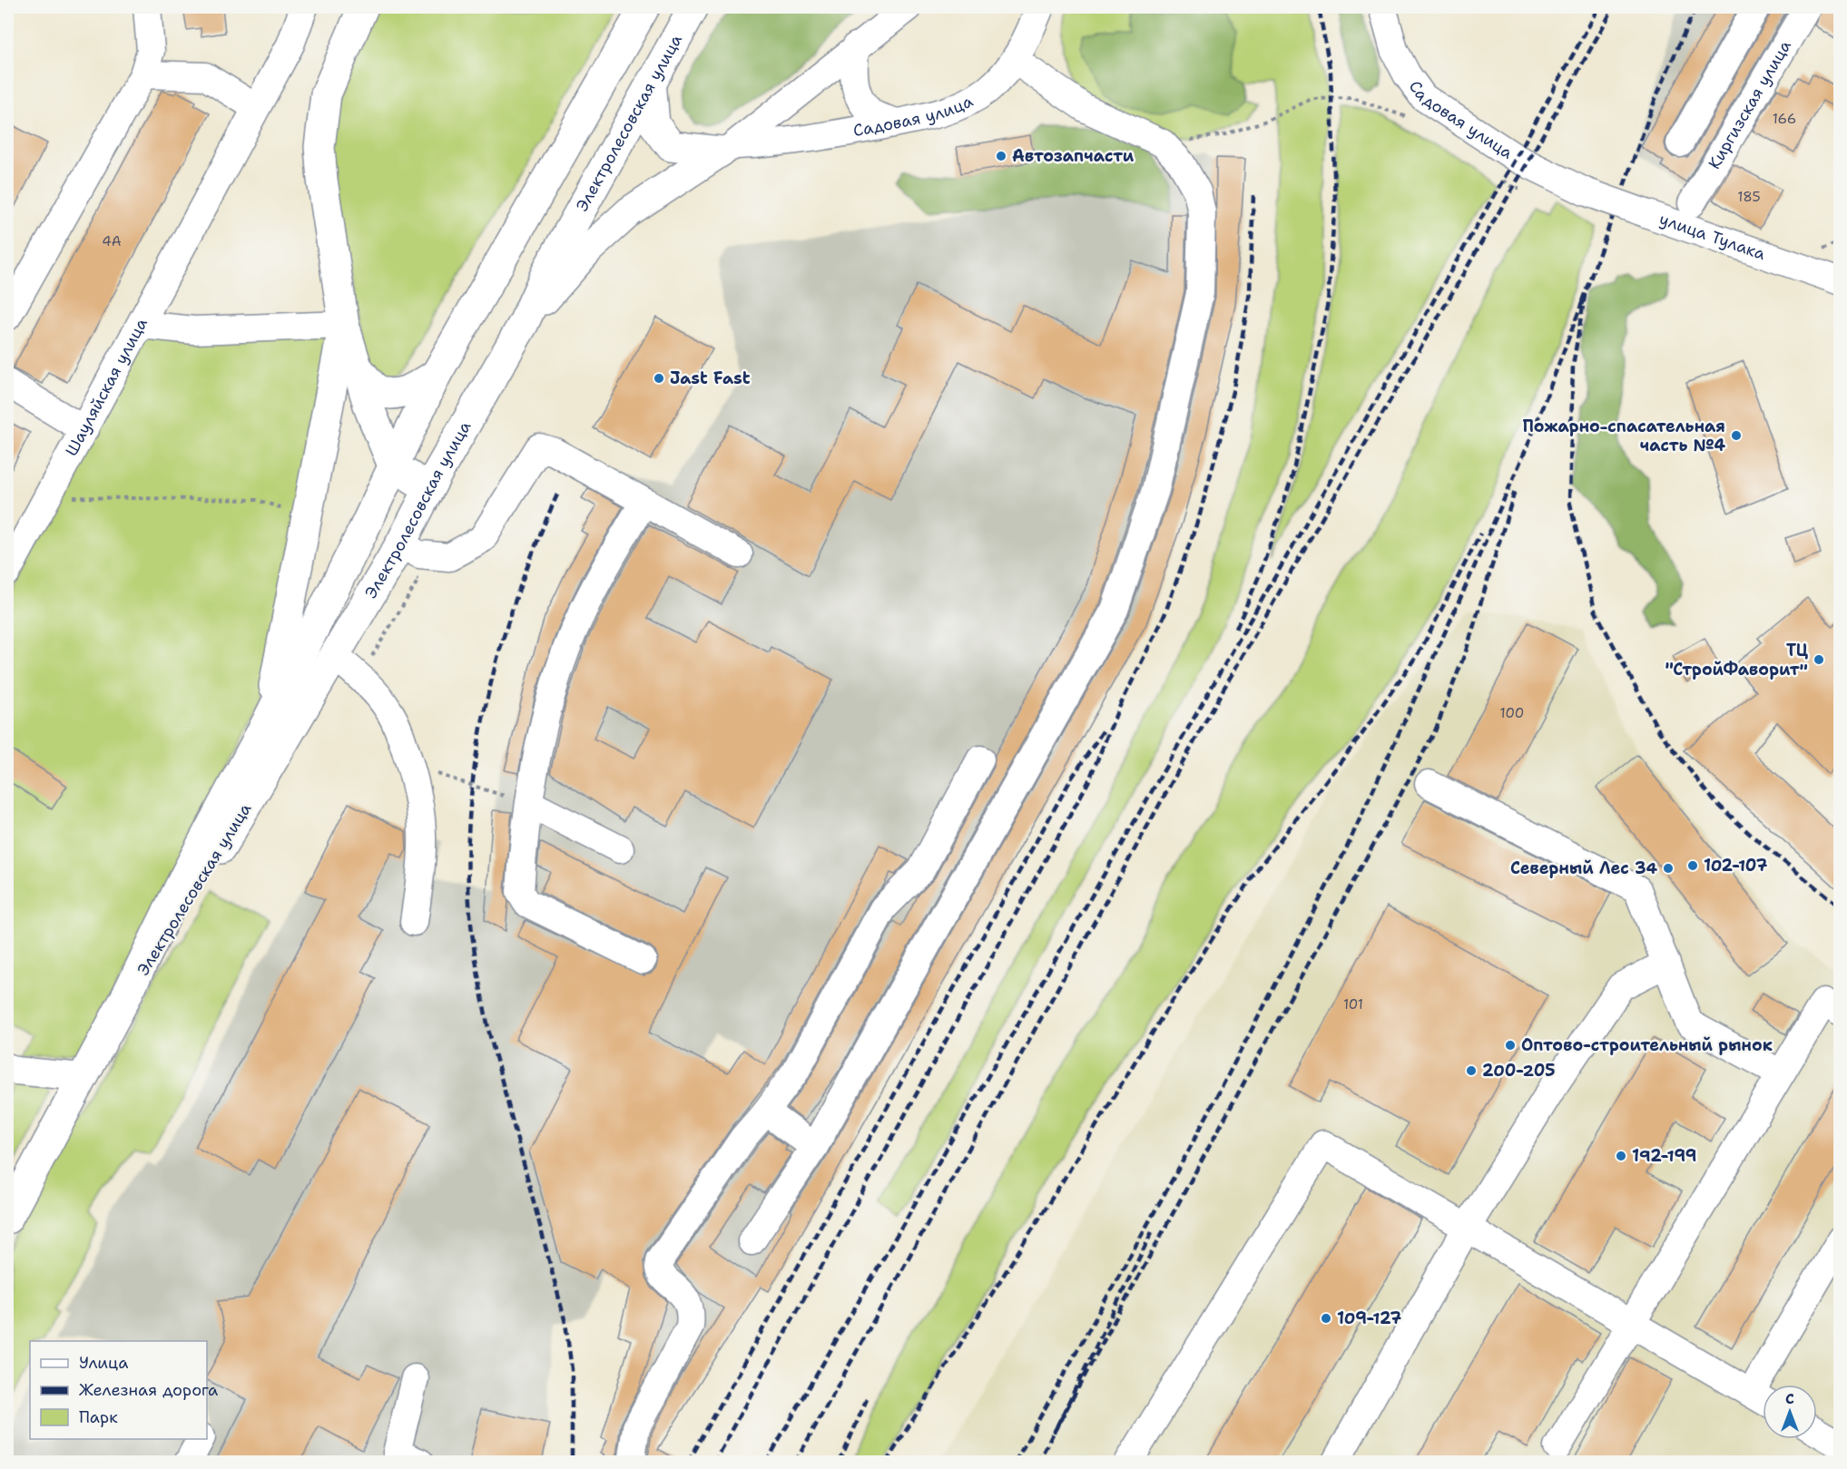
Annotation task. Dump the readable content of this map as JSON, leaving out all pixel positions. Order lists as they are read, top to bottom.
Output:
{
  "streets": {
    "main road": ["Электролесовская улица"],
    "street": [
      "Киргизская улица",
      "Садовая улица",
      "улица Тулака",
      "Шауляйская улица"
    ]
  },
  "crossings": [
    ["Садовая улица", "улица Тулака"]
  ],
  "places": [
    "Автозапчасти",
    "Jast Fast",
    "Пожарно-спасательная часть №4",
    "ТЦ \"СтройФаворит\"",
    "102-107",
    "Северный Лес 34",
    "Оптово-строительный рынок",
    "200-205",
    "192-199",
    "109-127"
  ],
  "house_numbers": [
    "166",
    "185",
    "4А",
    "100",
    "101"
  ],
  "legend": ["Улица", "Железная дорога", "Парк"],
  "north": "top"
}
